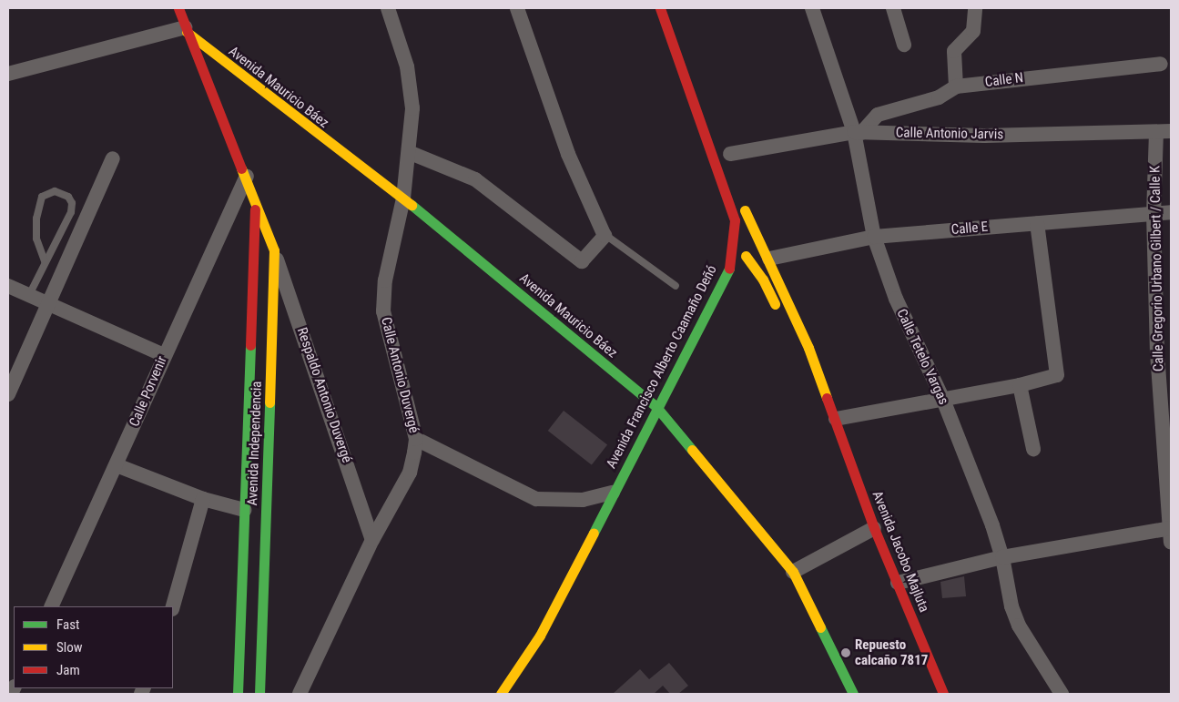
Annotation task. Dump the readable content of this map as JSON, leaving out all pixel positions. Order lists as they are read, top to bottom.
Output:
{
  "streets": {
    "main road": [
      "Avenida Mauricio Báez",
      "Avenida Francisco Alberto Caamaño Deñó",
      "Avenida Independencia",
      "Avenida Jacobo Majluta"
    ],
    "street": [
      "Calle N",
      "Calle Antonio Jarvis",
      "Calle E",
      "Calle Gregorio Urbano Gilbert / Calle K",
      "Calle Tetelo Vargas",
      "Calle Antonio Duvergé",
      "Calle Porvenir",
      "Respaldo Antonio Duvergé"
    ]
  },
  "crossings": [
    ["Calle N", "Calle Antonio Jarvis"],
    ["Calle N", "Calle Tetelo Vargas"],
    ["Avenida Mauricio Báez", "Avenida Francisco Alberto Caamaño Deñó"],
    ["Avenida Mauricio Báez", "Calle Antonio Duvergé"],
    ["Avenida Mauricio Báez", "Avenida Independencia"],
    ["Calle Antonio Jarvis", "Calle Gregorio Urbano Gilbert / Calle K"],
    ["Calle Antonio Jarvis", "Calle Tetelo Vargas"],
    ["Calle E", "Calle Gregorio Urbano Gilbert / Calle K"],
    ["Calle E", "Calle Tetelo Vargas"],
    ["Calle E", "Avenida Jacobo Majluta"],
    ["Avenida Francisco Alberto Caamaño Deñó", "Avenida Jacobo Majluta"],
    ["Calle Antonio Duvergé", "Respaldo Antonio Duvergé"],
    ["Calle Porvenir", "Avenida Independencia"],
    ["Respaldo Antonio Duvergé", "Avenida Independencia"]
  ],
  "places": ["Repuesto calcaño 7817"],
  "legend": ["Fast", "Slow", "Jam"]
}
